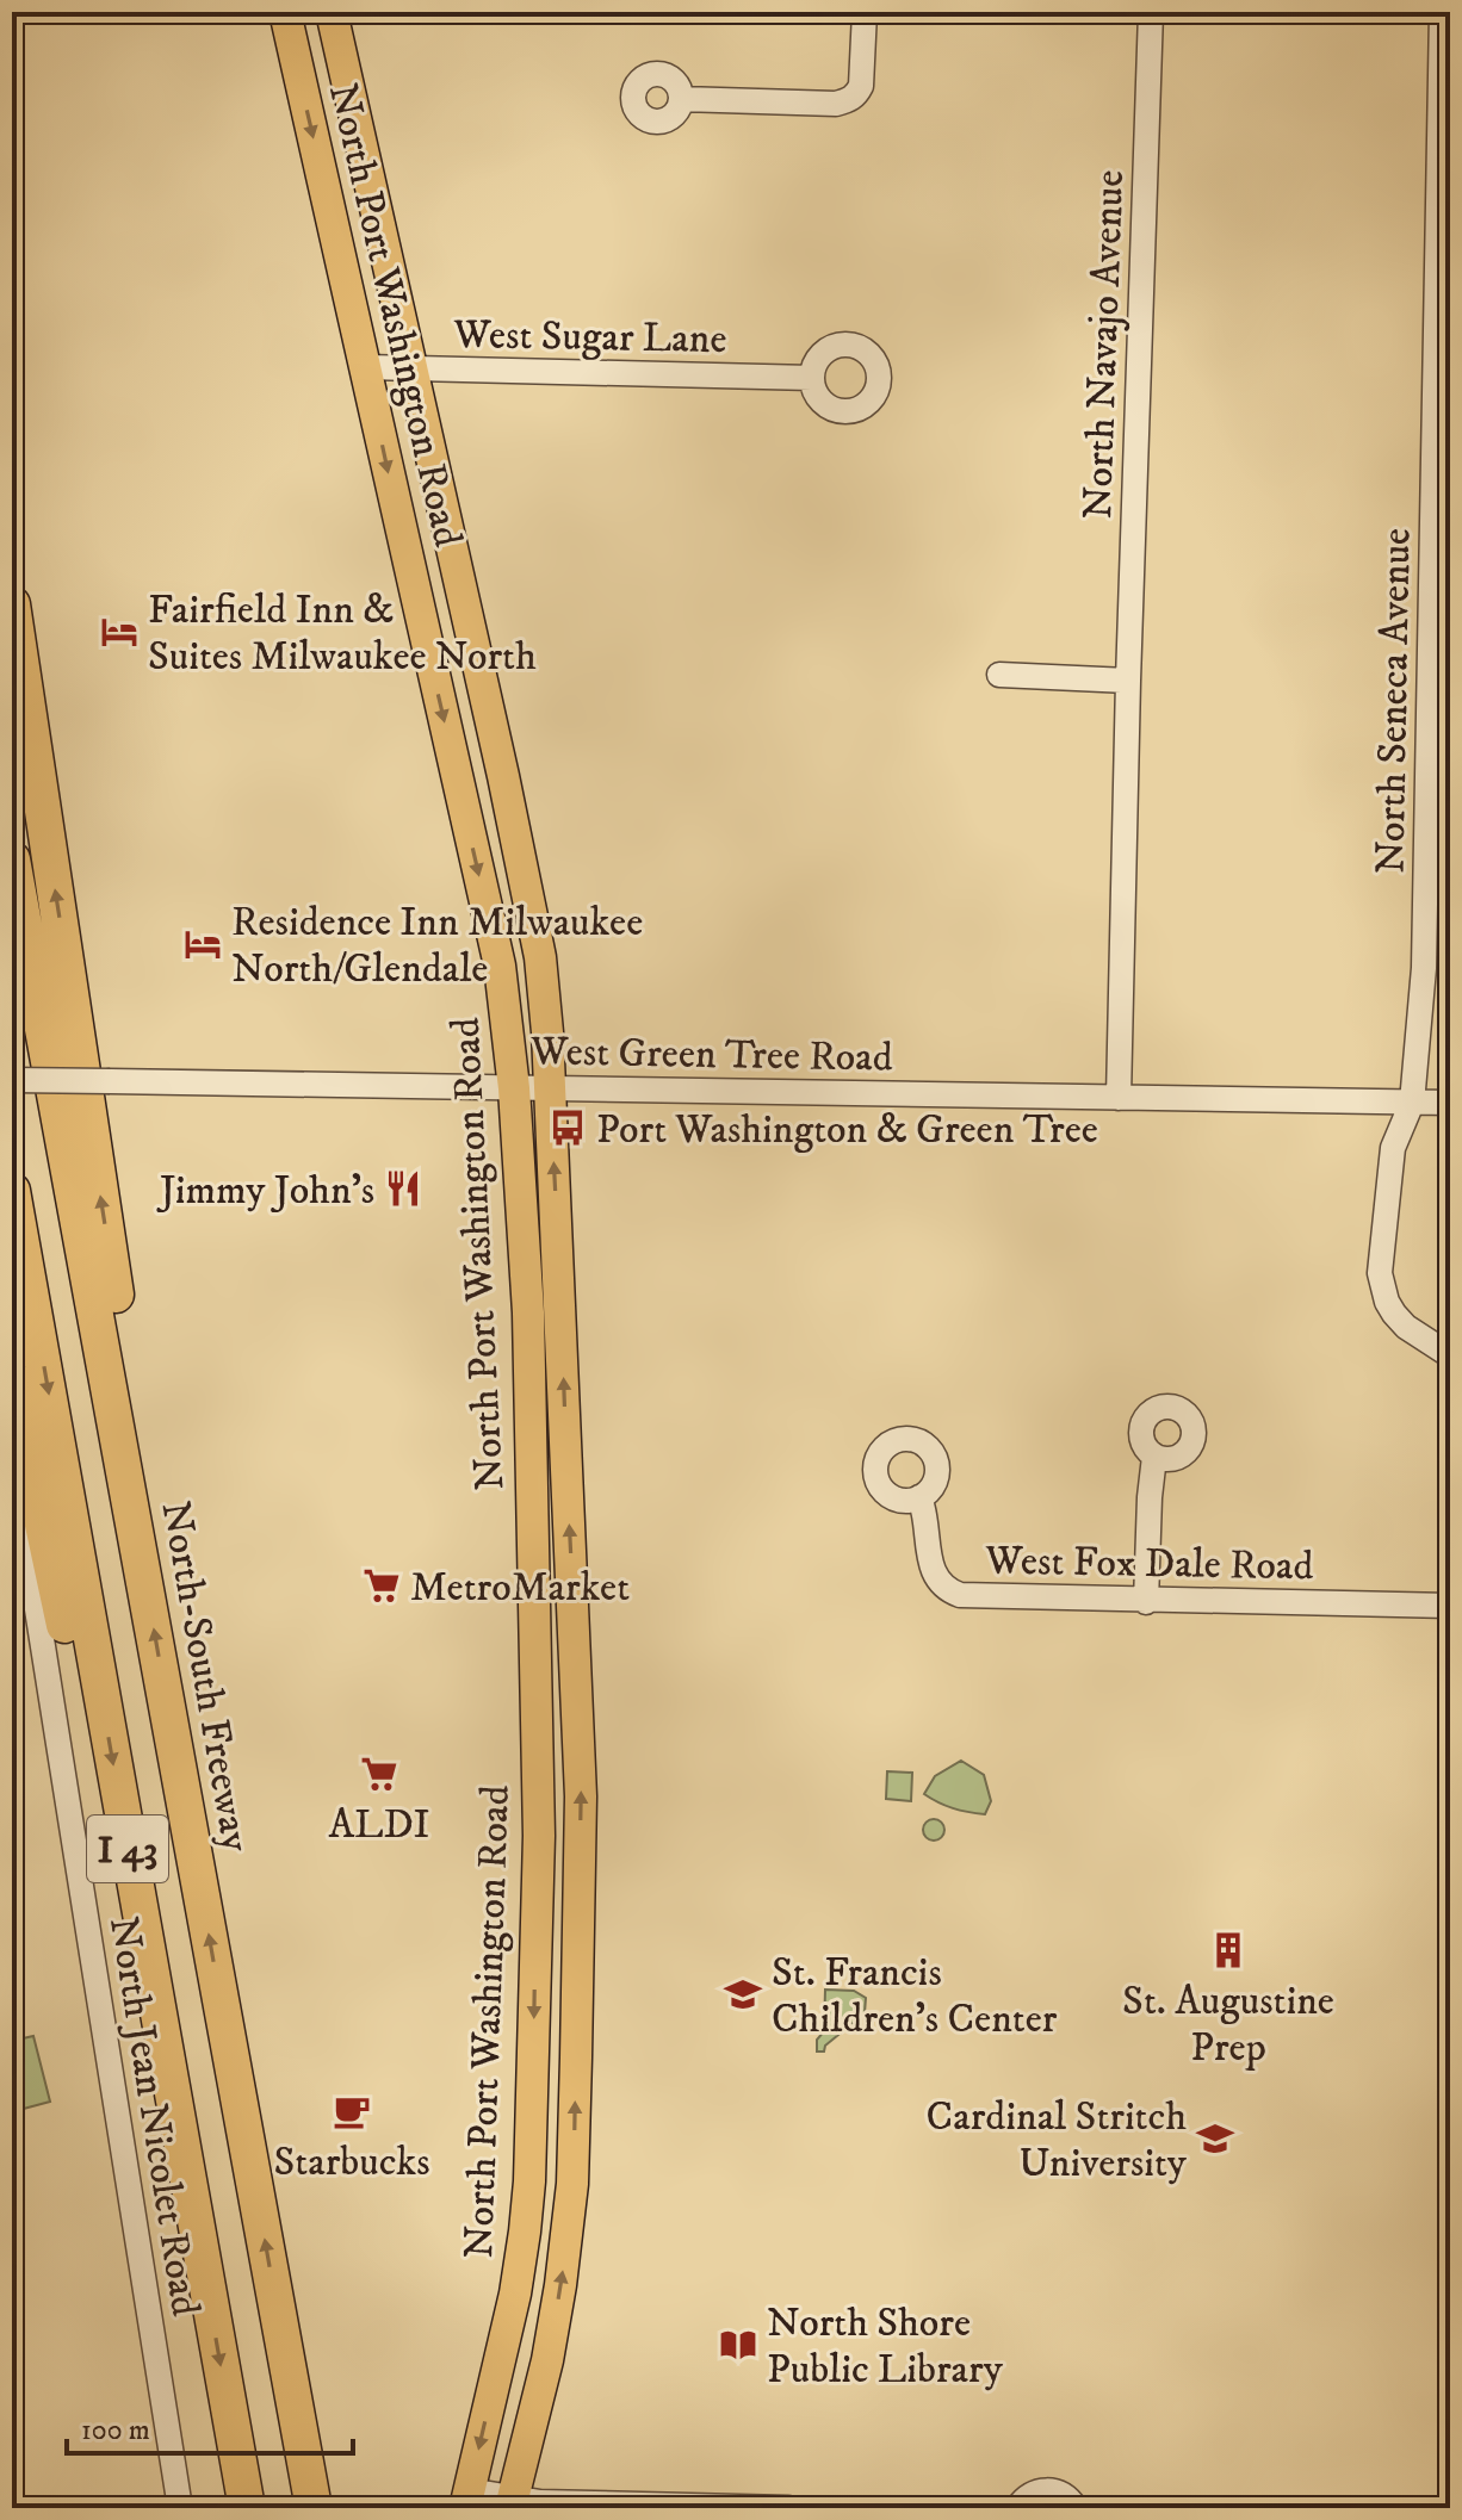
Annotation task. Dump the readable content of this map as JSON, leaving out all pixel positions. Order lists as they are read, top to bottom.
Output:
{
  "streets": {
    "highway": ["North-South Freeway", "I 43"],
    "main road": ["North Port Washington Road"],
    "street": [
      "West Sugar Lane",
      "North Navajo Avenue",
      "North Seneca Avenue",
      "West Green Tree Road",
      "West Fox Dale Road",
      "North Jean Nicolet Road"
    ]
  },
  "crossings": [
    ["North Port Washington Road", "West Sugar Lane"],
    ["North Port Washington Road", "West Green Tree Road"],
    ["North Navajo Avenue", "West Green Tree Road"],
    ["North Seneca Avenue", "West Green Tree Road"]
  ],
  "places": {
    "hotel": ["Fairfield Inn & Suites Milwaukee North", "Residence Inn Milwaukee North/Glendale"],
    "bus stop": ["Port Washington & Green Tree"],
    "restaurant": ["Jimmy John's"],
    "supermarket": ["MetroMarket", "ALDI"],
    "building": ["St. Augustine Prep"],
    "school or university": ["St. Francis Children's Center", "Cardinal Stritch University"],
    "cafe": ["Starbucks"],
    "library": ["North Shore Public Library"]
  },
  "scale_bar": "100 m"
}
